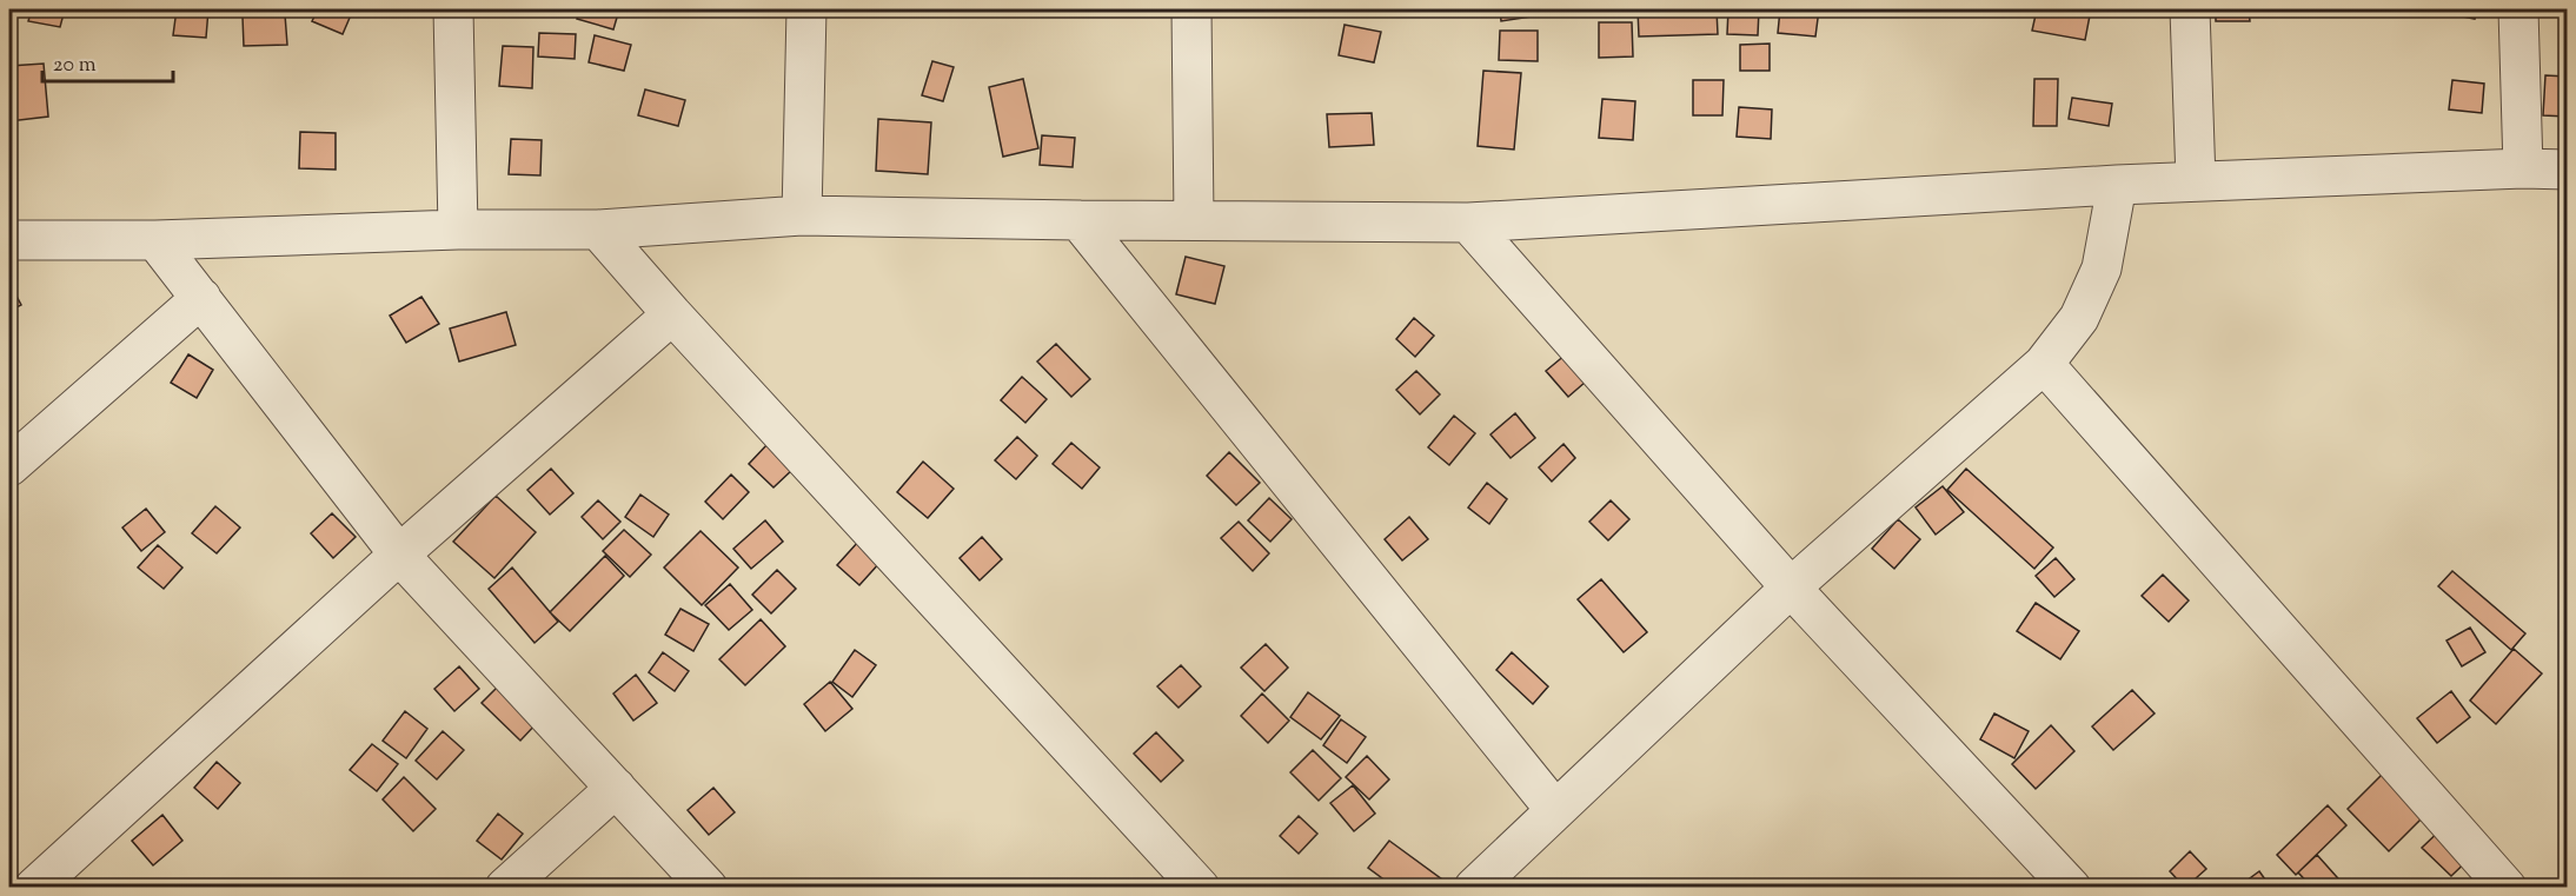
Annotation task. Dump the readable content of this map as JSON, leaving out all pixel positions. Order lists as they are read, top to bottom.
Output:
{
  "scale_bar": "20 m"
}
